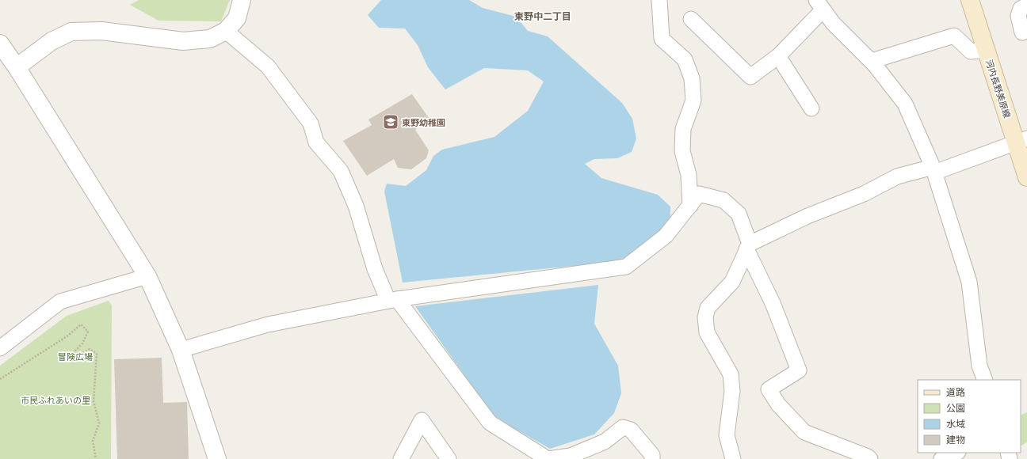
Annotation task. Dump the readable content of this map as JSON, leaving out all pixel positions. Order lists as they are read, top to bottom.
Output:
{
  "streets": {
    "main road": ["河内長野美原線"]
  },
  "districts": ["東野中二丁目"],
  "parks": ["冒険広場", "市民ふれあいの里"],
  "places": {
    "school or university": ["東野幼稚園"]
  },
  "legend": [
    "道路",
    "公園",
    "水域",
    "建物"
  ]
}
